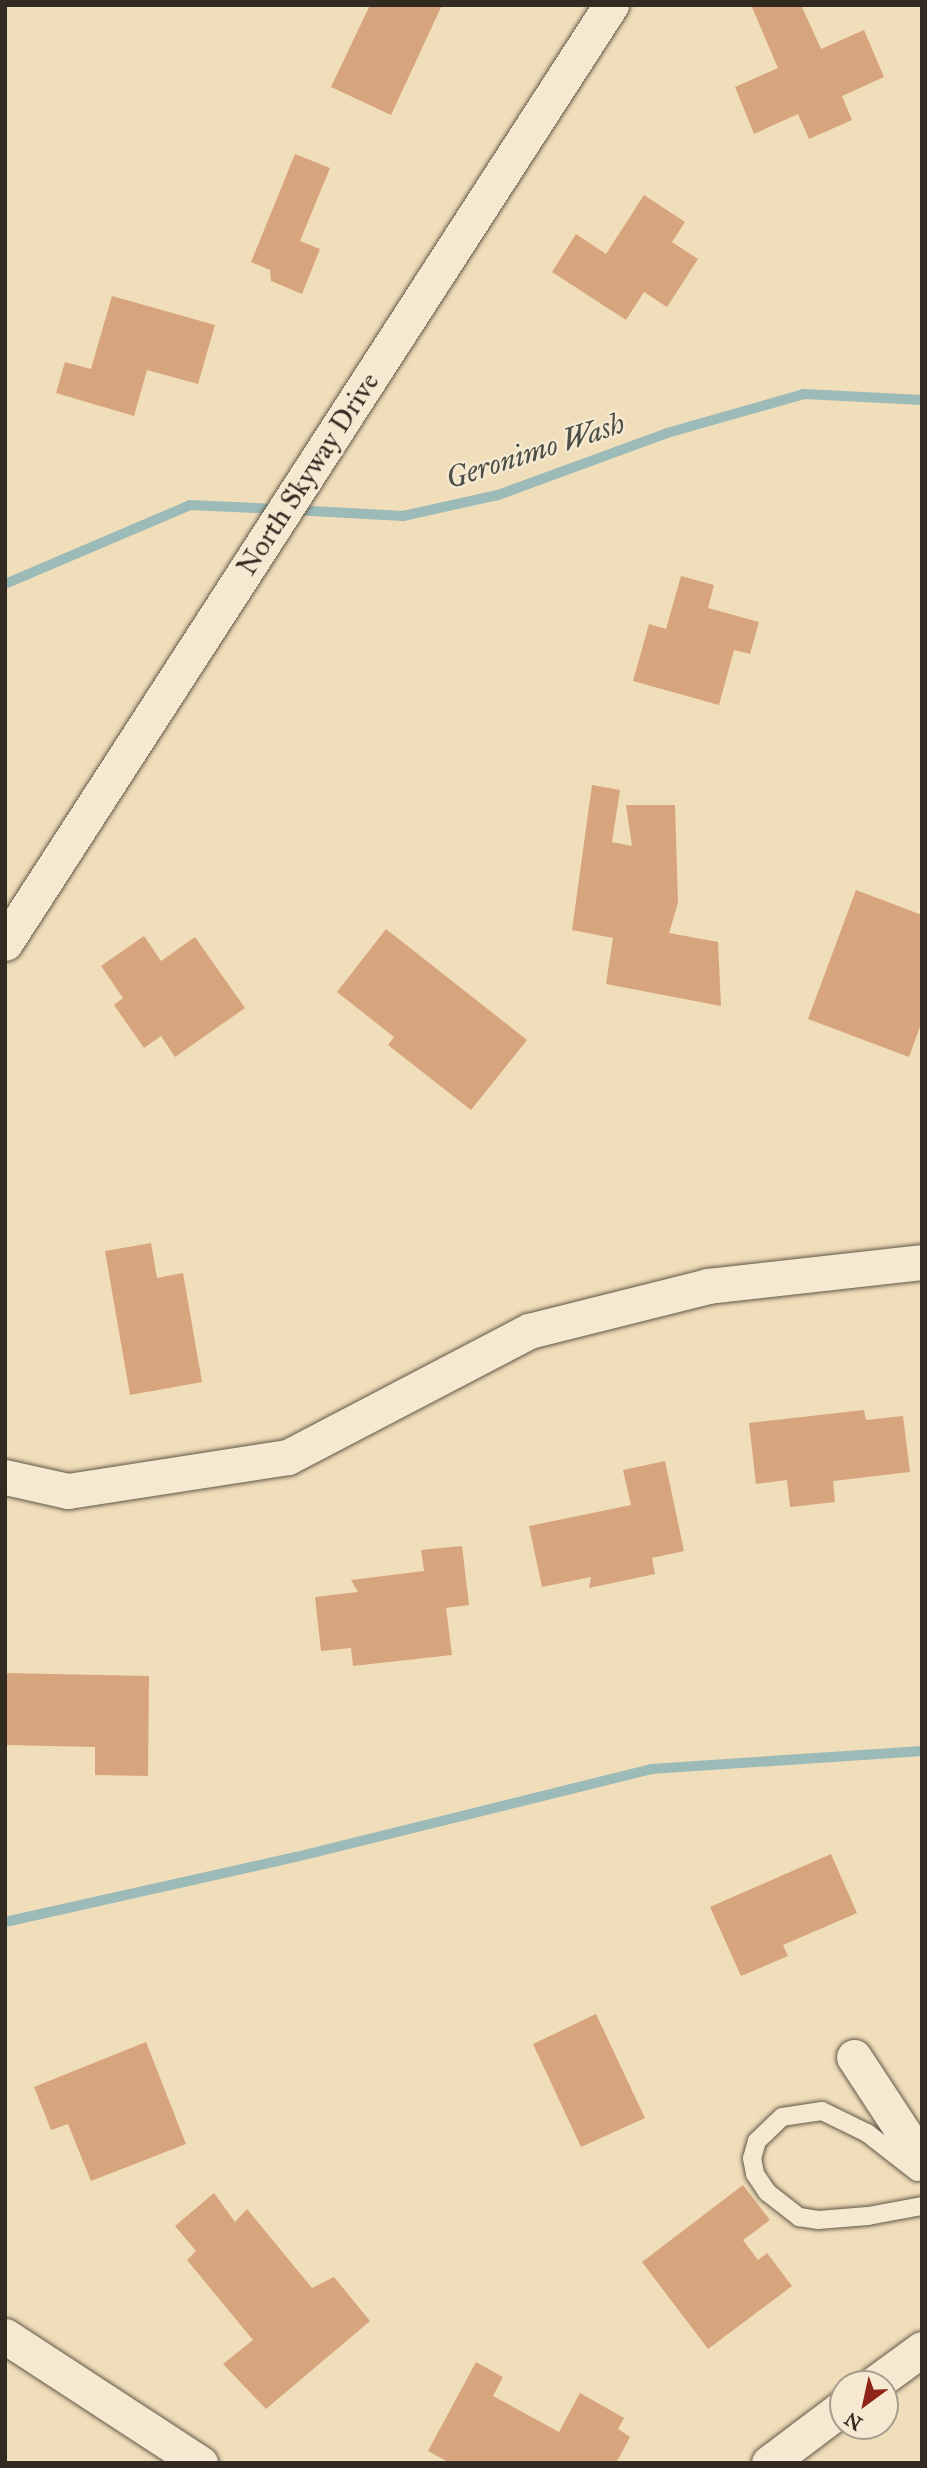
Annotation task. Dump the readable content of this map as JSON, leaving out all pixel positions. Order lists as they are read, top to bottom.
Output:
{
  "streets": {
    "street": ["North Skyway Drive"]
  },
  "water": ["Geronimo Wash"],
  "north": "bottom left"
}
